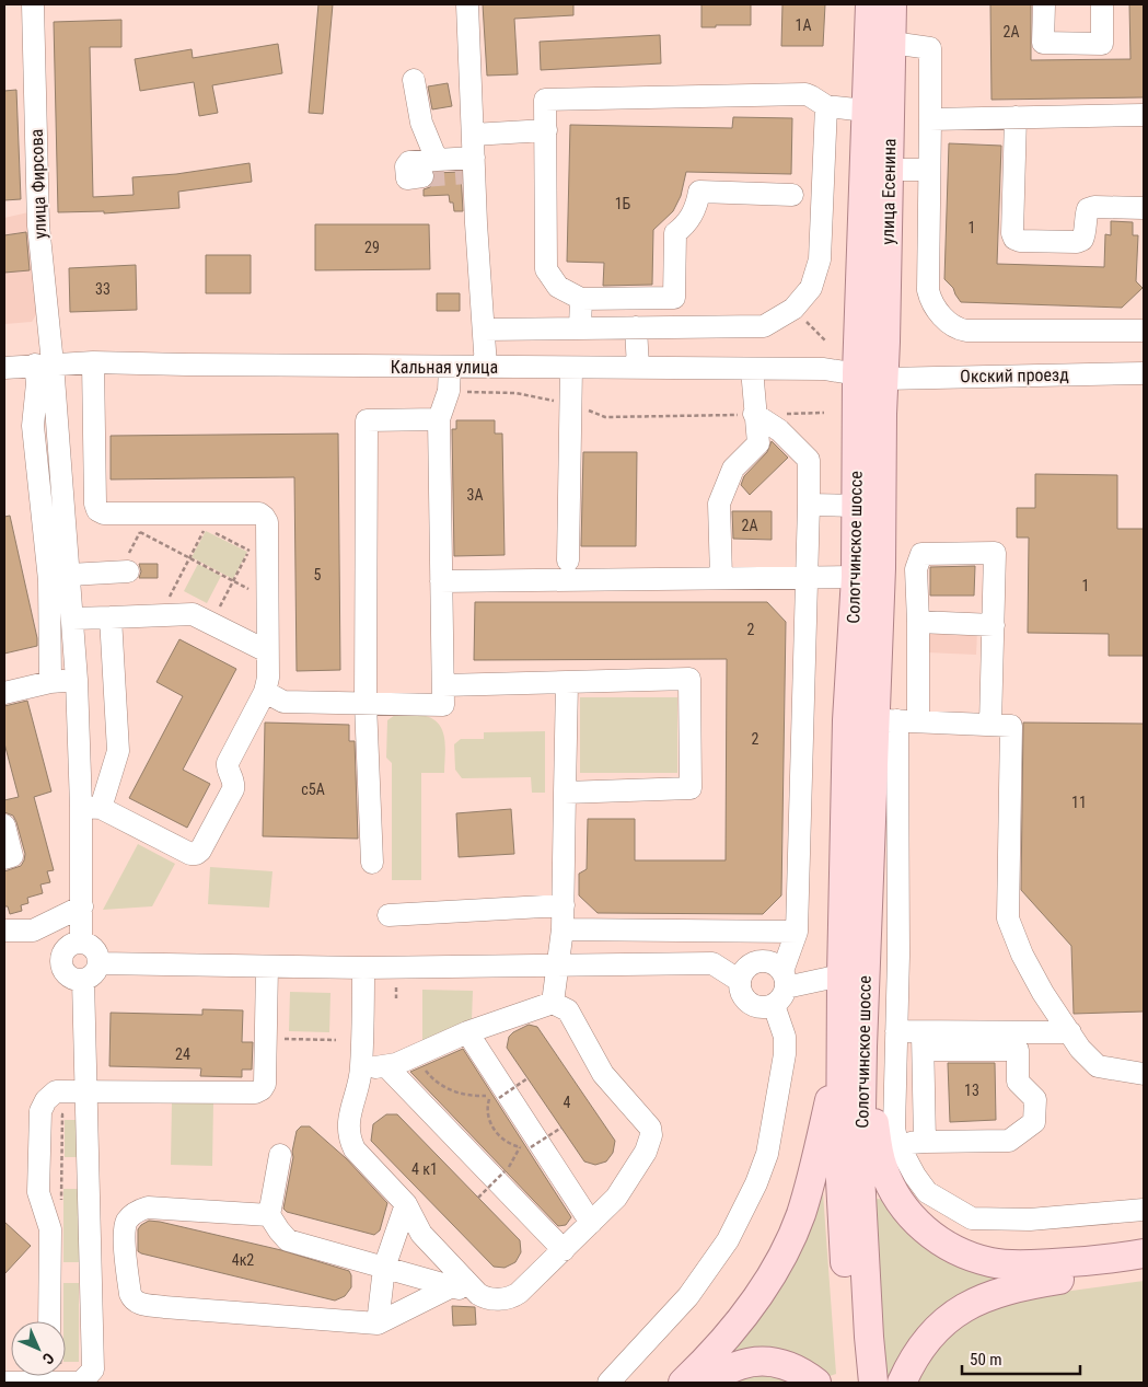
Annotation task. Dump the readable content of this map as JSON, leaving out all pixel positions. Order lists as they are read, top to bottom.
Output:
{
  "streets": {
    "main road": ["улица Есенина", "Солотчинское шоссе"],
    "street": ["улица Фирсова", "Кальная улица", "Окский проезд"]
  },
  "crossings": [
    ["улица Фирсова", "Кальная улица"],
    ["улица Есенина", "Кальная улица"],
    ["улица Есенина", "Окский проезд"],
    ["улица Есенина", "Солотчинское шоссе"],
    ["Кальная улица", "Окский проезд"],
    ["Кальная улица", "Солотчинское шоссе"],
    ["Окский проезд", "Солотчинское шоссе"]
  ],
  "house_numbers": [
    "1А",
    "2А",
    "1Б",
    "1",
    "29",
    "33",
    "3А",
    "2А",
    "5",
    "1",
    "2",
    "2",
    "с5А",
    "11",
    "24",
    "13",
    "4",
    "4 к1",
    "4к2"
  ],
  "scale_bar": "50 m",
  "north": "bottom right"
}
